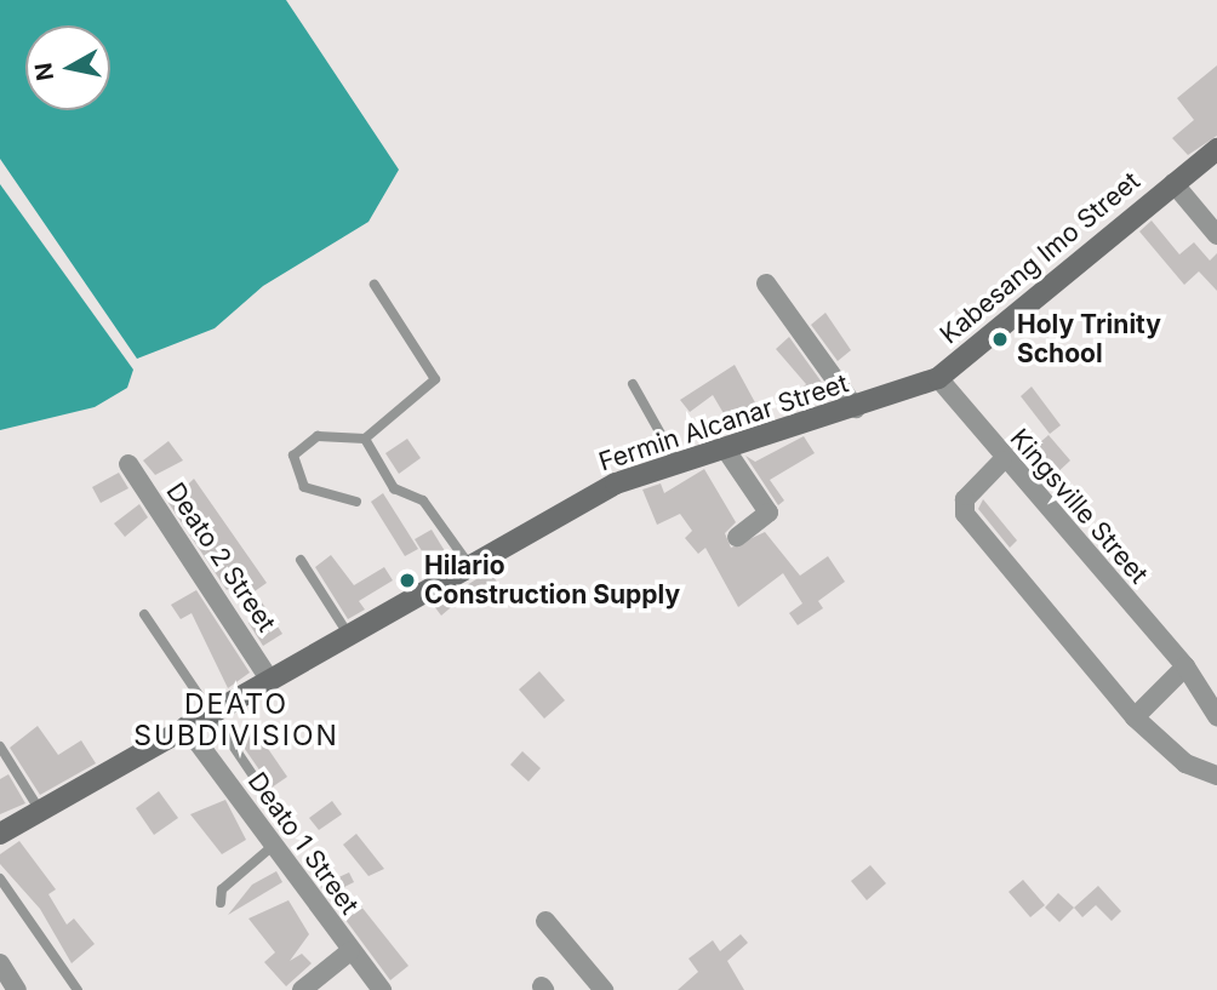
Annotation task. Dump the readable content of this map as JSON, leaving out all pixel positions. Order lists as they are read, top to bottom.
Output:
{
  "streets": {
    "main road": ["Kabesang Imo Street", "Fermin Alcanar Street"],
    "street": ["Kingsville Street", "Deato 2 Street", "Deato 1 Street"]
  },
  "crossings": [
    ["Kabesang Imo Street", "Fermin Alcanar Street"],
    ["Kabesang Imo Street", "Kingsville Street"],
    ["Fermin Alcanar Street", "Deato 2 Street"],
    ["Fermin Alcanar Street", "Deato 1 Street"]
  ],
  "districts": ["DEATO SUBDIVISION"],
  "places": ["Holy Trinity School", "Hilario Construction Supply"],
  "north": "left"
}
